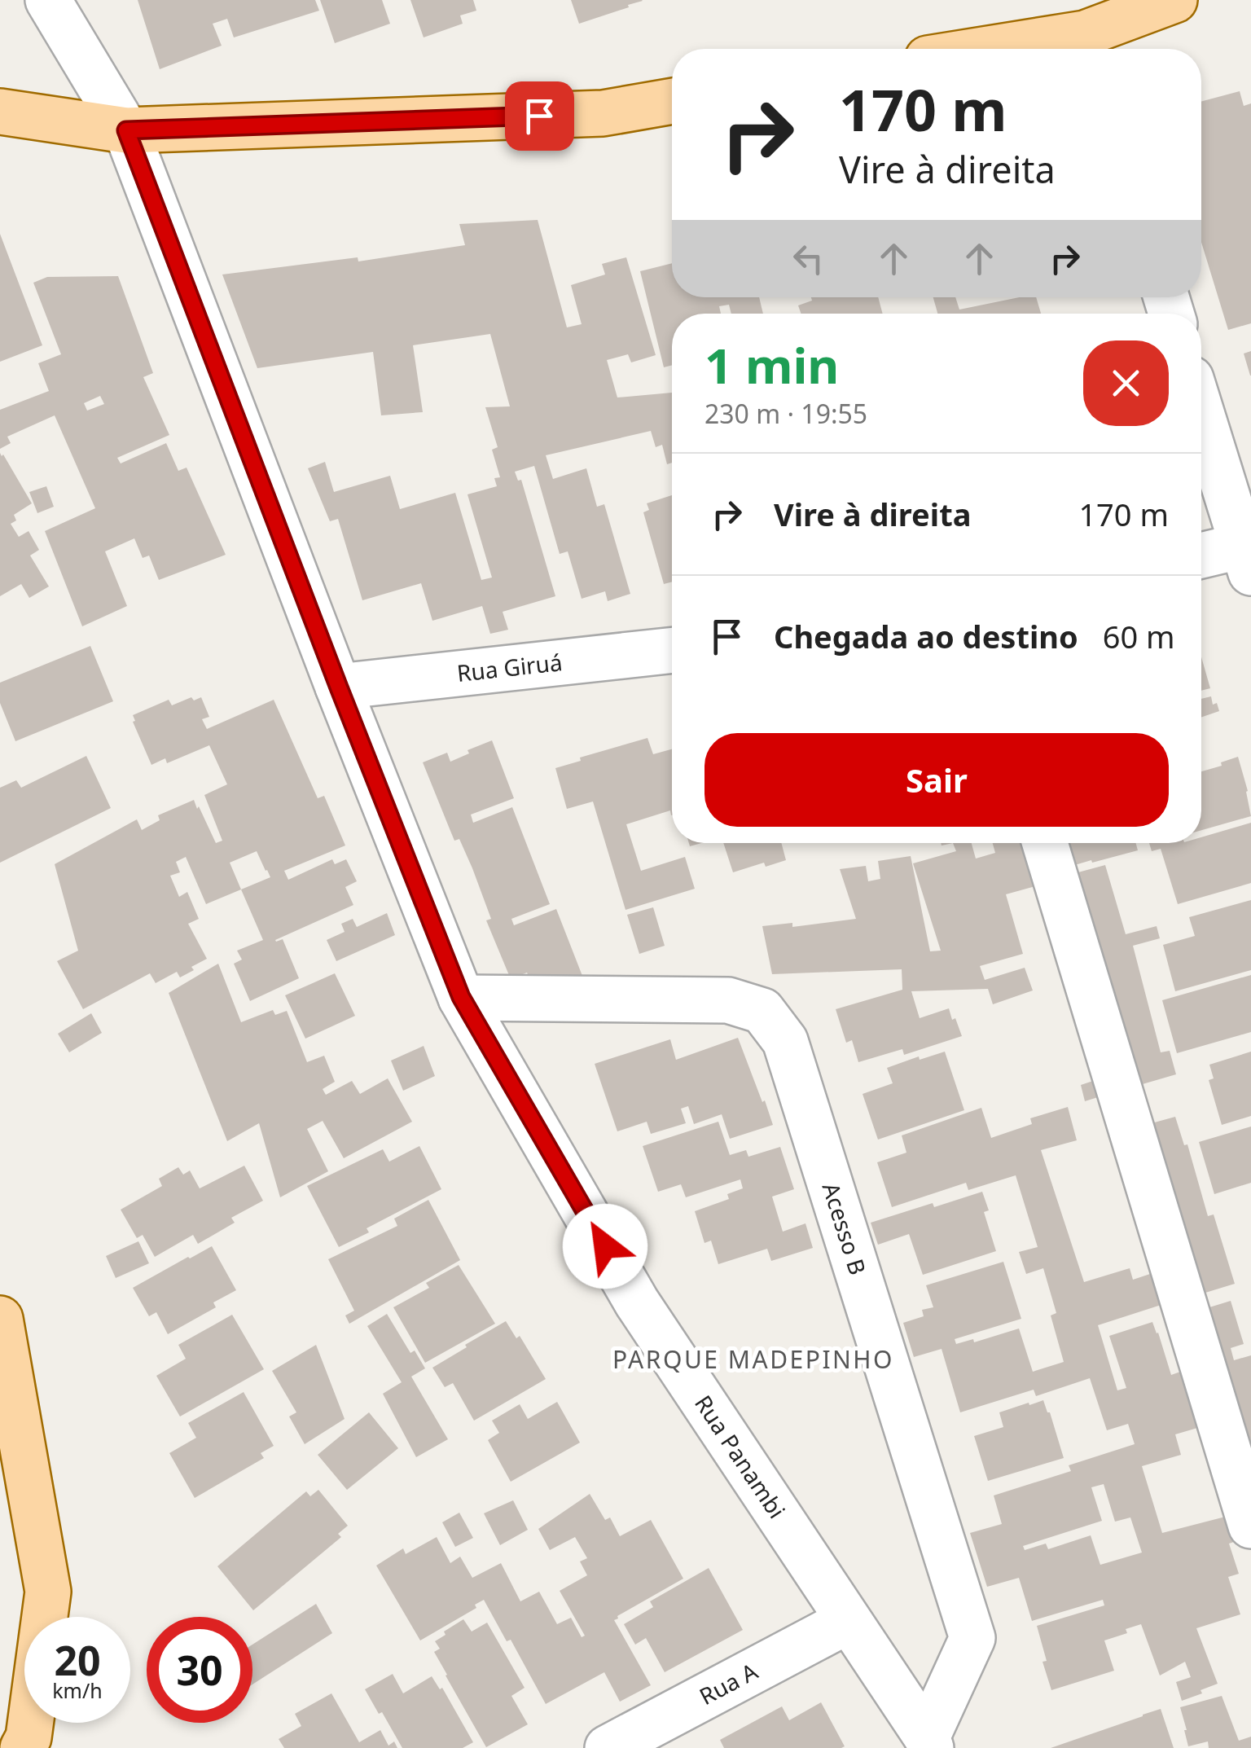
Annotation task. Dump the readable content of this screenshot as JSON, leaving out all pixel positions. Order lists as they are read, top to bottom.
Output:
{
  "streets": {
    "street": [
      "Rua Giruá",
      "Acesso B",
      "Rua Panambi",
      "Rua A"
    ]
  },
  "crossings": [
    ["Rua Giruá", "Rua Panambi"],
    ["Acesso B", "Rua Panambi"],
    ["Rua Panambi", "Rua A"]
  ],
  "districts": ["PARQUE MADEPINHO"],
  "page": {
    "turn": ["170 m", "Vire à direita"],
    "heading": ["1 min", "230 m · 19:55"],
    "list": [
      {
        "name": "Vire à direita",
        "value": "170 m"
      },
      {
        "name": "Chegada ao destino",
        "value": "60 m"
      }
    ],
    "buttons": "Sair",
    "speed": "20 km/h",
    "limit": "30"
  }
}
